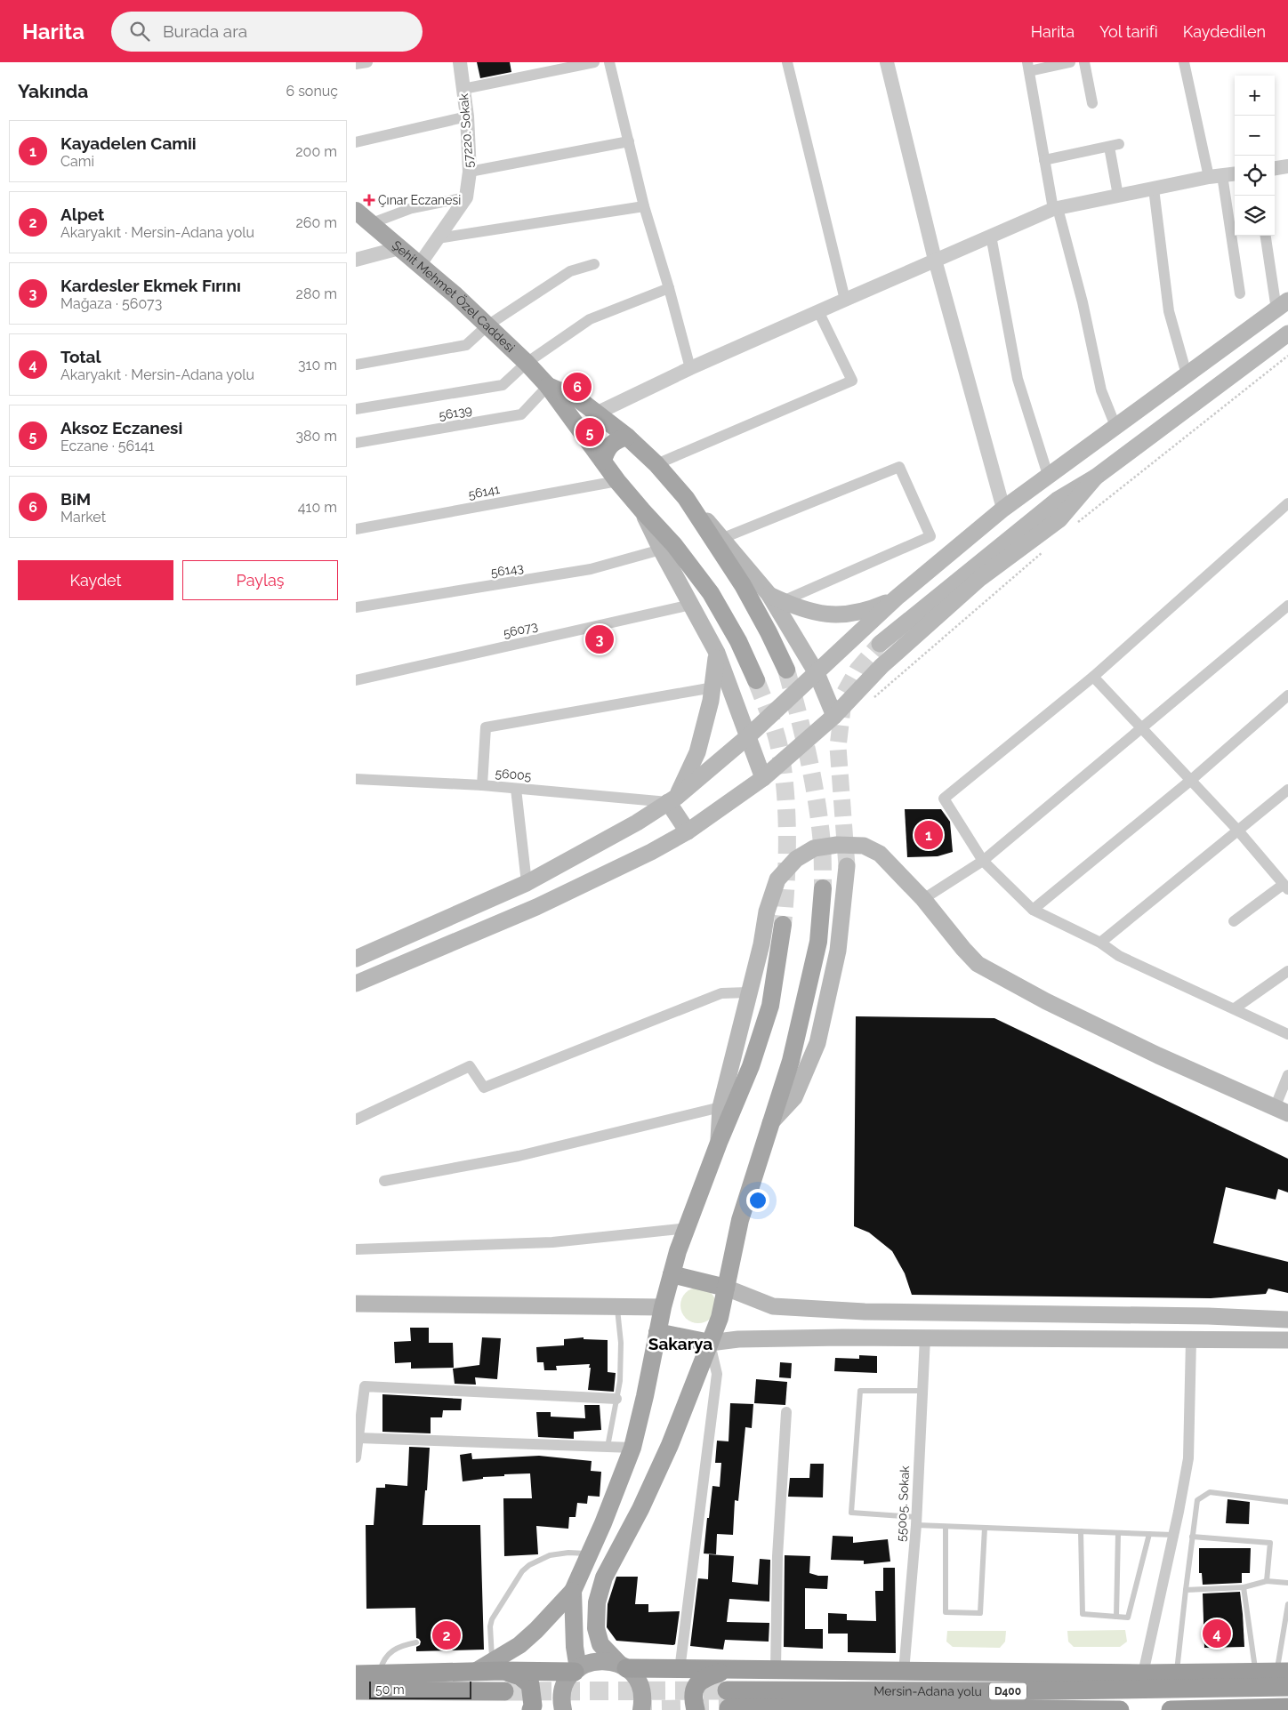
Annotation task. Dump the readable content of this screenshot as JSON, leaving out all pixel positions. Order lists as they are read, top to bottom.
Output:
{
  "streets": {
    "highway": ["Mersin-Adana yolu", "D400"],
    "main road": ["Şehit Mehmet Özel Caddesi"],
    "street": [
      "57220. Sokak",
      "56139",
      "56141",
      "56143",
      "56073",
      "56005",
      "55005. Sokak"
    ]
  },
  "crossings": [
    ["57220. Sokak", "Şehit Mehmet Özel Caddesi"],
    ["Şehit Mehmet Özel Caddesi", "56139"],
    ["Şehit Mehmet Özel Caddesi", "56141"]
  ],
  "districts": ["Sakarya"],
  "places": {
    "health": ["Çınar Eczanesi"]
  },
  "scale_bar": "50 m",
  "page": {
    "header": "Harita",
    "search": "Burada ara",
    "nav": ["Harita", "Yol tarifi", "Kaydedilen"],
    "heading": ["Yakında", "6 sonuç"],
    "map_buttons": ["+", "−"],
    "list": [
      {
        "mark": "1",
        "name": "Kayadelen Camii",
        "note": "Cami",
        "value": "200 m"
      },
      {
        "mark": "2",
        "name": "Alpet",
        "note": "Akaryakıt · Mersin-Adana yolu",
        "value": "260 m"
      },
      {
        "mark": "3",
        "name": "Kardesler Ekmek Fırını",
        "note": "Mağaza · 56073",
        "value": "280 m"
      },
      {
        "mark": "4",
        "name": "Total",
        "note": "Akaryakıt · Mersin-Adana yolu",
        "value": "310 m"
      },
      {
        "mark": "5",
        "name": "Aksoz Eczanesi",
        "note": "Eczane · 56141",
        "value": "380 m"
      },
      {
        "mark": "6",
        "name": "BiM",
        "note": "Market",
        "value": "410 m"
      }
    ],
    "pins": [
      "6",
      "5",
      "3",
      "1",
      "4",
      "2"
    ],
    "buttons": ["Kaydet", "Paylaş"],
    "scale": "50 m"
  }
}
